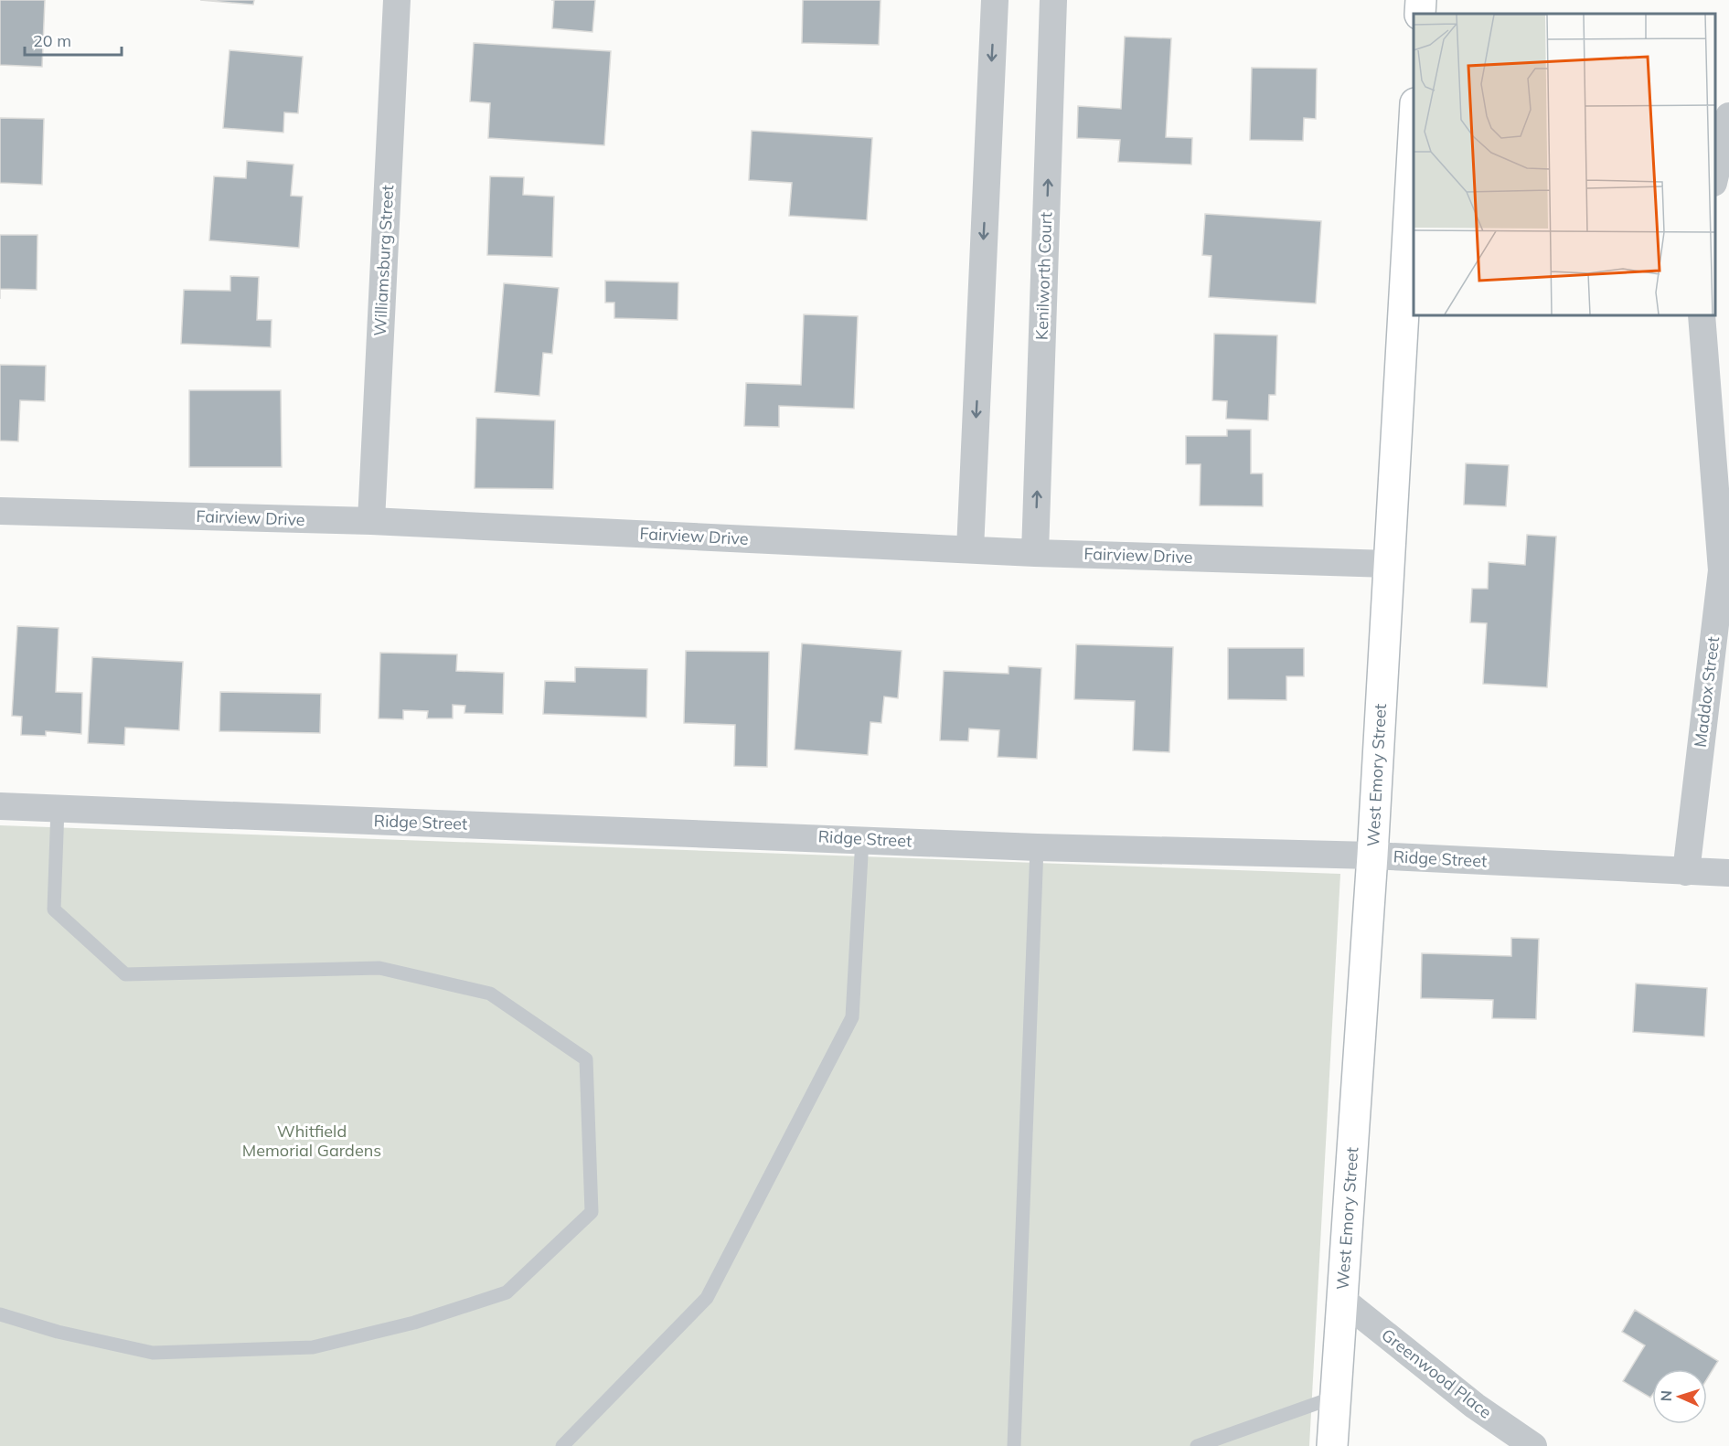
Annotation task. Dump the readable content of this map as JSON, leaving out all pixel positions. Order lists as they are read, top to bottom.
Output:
{
  "streets": {
    "street": [
      "Williamsburg Street",
      "Kenilworth Court",
      "Fairview Drive",
      "Maddox Street",
      "West Emory Street",
      "Ridge Street",
      "Greenwood Place"
    ]
  },
  "crossings": [
    ["Williamsburg Street", "Fairview Drive"],
    ["Kenilworth Court", "Fairview Drive"],
    ["Fairview Drive", "West Emory Street"],
    ["Maddox Street", "Ridge Street"],
    ["West Emory Street", "Ridge Street"],
    ["West Emory Street", "Greenwood Place"]
  ],
  "parks": ["Whitfield Memorial Gardens"],
  "scale_bar": "20 m",
  "north": "left"
}
